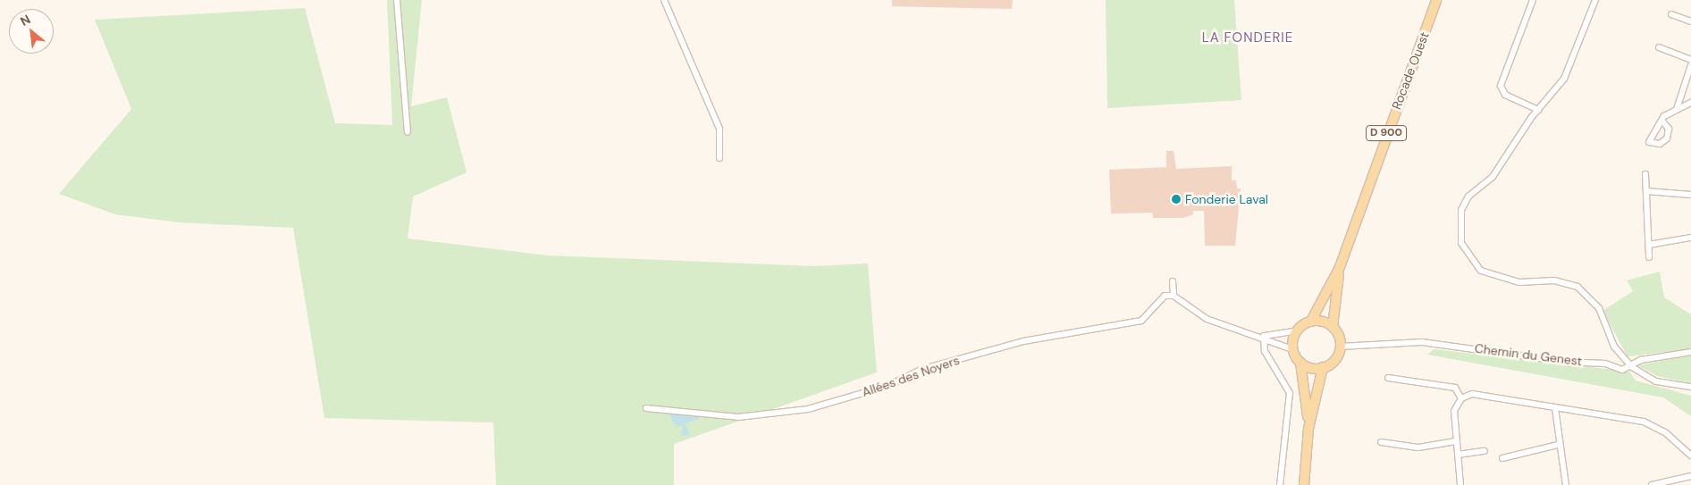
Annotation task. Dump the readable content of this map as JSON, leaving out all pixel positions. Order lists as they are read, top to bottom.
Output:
{
  "streets": {
    "main road": ["Rocade Ouest", "D 900"],
    "street": ["Chemin du Genest", "Allées des Noyers"]
  },
  "crossings": [
    ["Rocade Ouest", "Chemin du Genest"]
  ],
  "districts": ["LA FONDERIE"],
  "places": ["Fonderie Laval"],
  "north": "top left"
}
